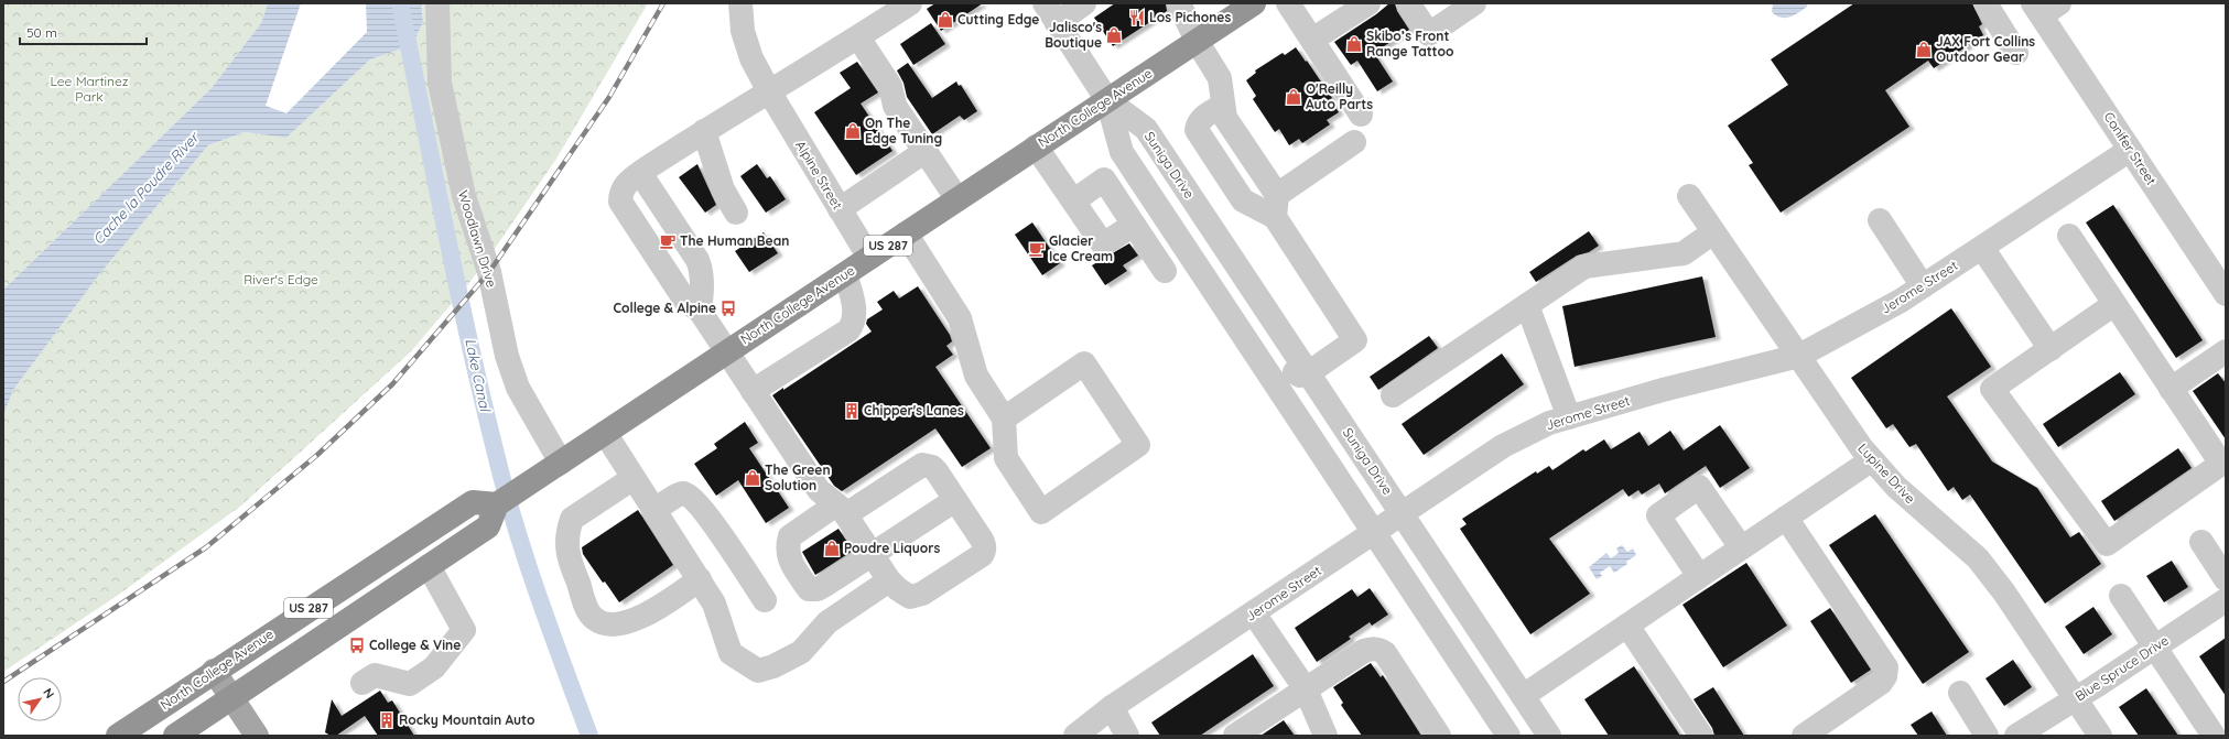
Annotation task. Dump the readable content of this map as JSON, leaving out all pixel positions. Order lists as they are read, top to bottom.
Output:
{
  "streets": {
    "highway": ["North College Avenue", "US 287"],
    "street": [
      "Conifer Street",
      "Suniga Drive",
      "Alpine Street",
      "Woodlawn Drive",
      "Jerome Street",
      "Lupine Drive",
      "Blue Spruce Drive"
    ]
  },
  "crossings": [
    ["North College Avenue", "Suniga Drive"],
    ["North College Avenue", "Alpine Street"],
    ["North College Avenue", "Woodlawn Drive"],
    ["North College Avenue", "US 287"],
    ["Conifer Street", "Jerome Street"],
    ["Suniga Drive", "Jerome Street"],
    ["Jerome Street", "Lupine Drive"],
    ["Lupine Drive", "Blue Spruce Drive"]
  ],
  "water": ["Cache la Poudre River", "Lake Canal"],
  "parks": ["Lee Martinez Park", "River's Edge"],
  "places": {
    "restaurant": ["Los Pichones"],
    "shop": [
      "Cutting Edge",
      "Jalisco's Boutique",
      "Skibo’s Front Range Tattoo",
      "JAX Fort Collins Outdoor Gear",
      "O'Reilly Auto Parts",
      "On The Edge Tuning",
      "The Green Solution",
      "Poudre Liquors"
    ],
    "cafe": ["The Human Bean", "Glacier Ice Cream"],
    "bus stop": ["College & Alpine", "College & Vine"],
    "building": ["Chipper's Lanes", "Rocky Mountain Auto"]
  },
  "scale_bar": "50 m",
  "north": "top right"
}
